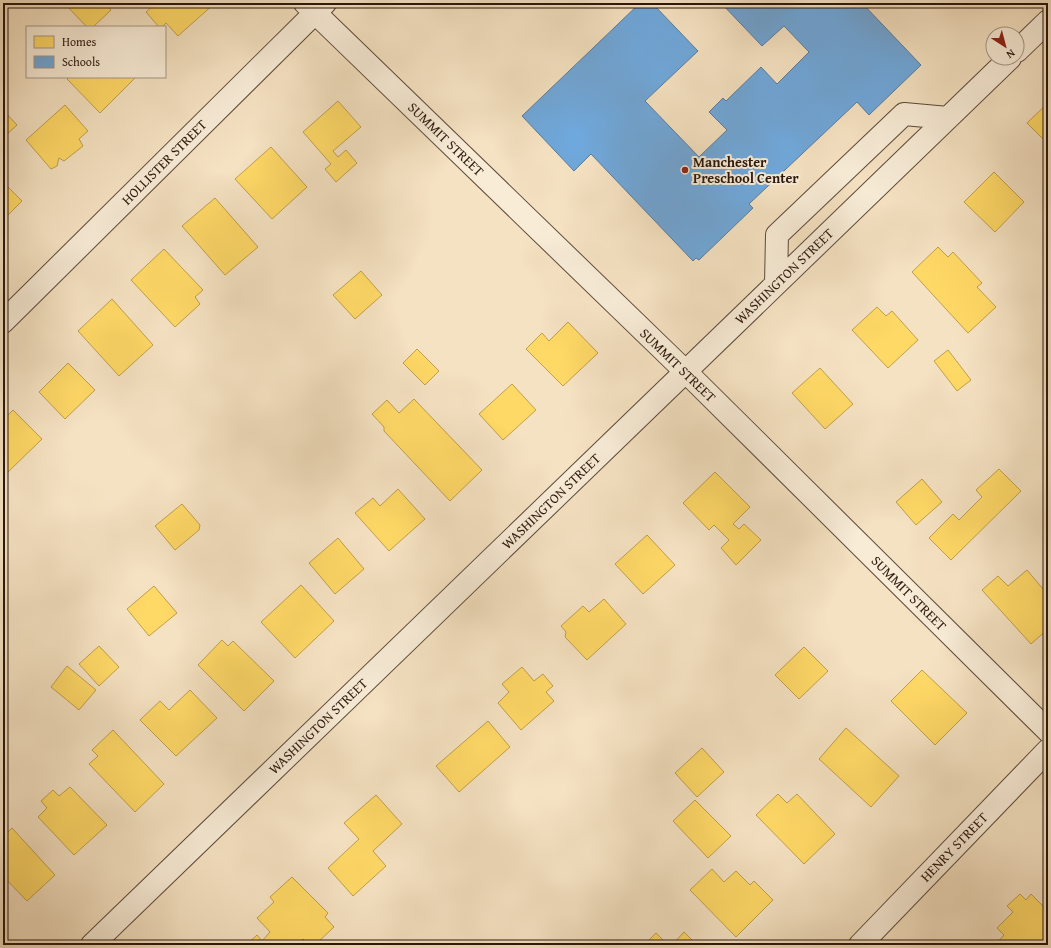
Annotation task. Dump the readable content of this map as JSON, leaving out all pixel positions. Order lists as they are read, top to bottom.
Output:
{
  "streets": {
    "street": [
      "SUMMIT STREET",
      "HOLLISTER STREET",
      "WASHINGTON STREET",
      "HENRY STREET"
    ]
  },
  "crossings": [
    ["SUMMIT STREET", "HOLLISTER STREET"],
    ["SUMMIT STREET", "WASHINGTON STREET"]
  ],
  "places": ["Manchester Preschool Center"],
  "legend": ["Homes", "Schools"],
  "north": "bottom right"
}
